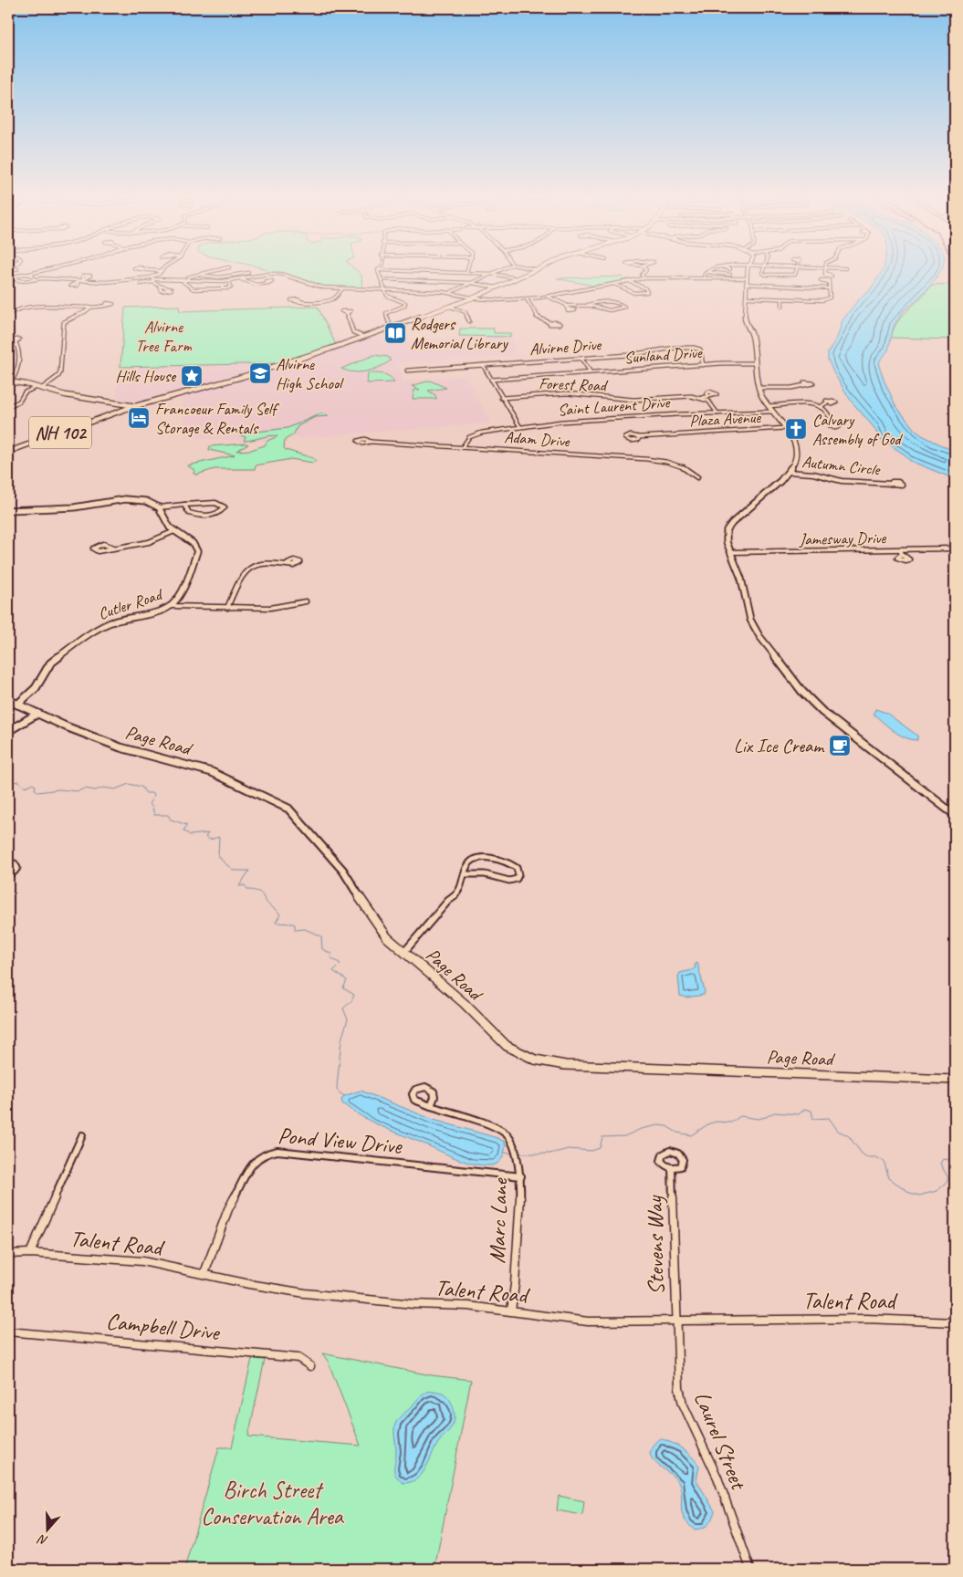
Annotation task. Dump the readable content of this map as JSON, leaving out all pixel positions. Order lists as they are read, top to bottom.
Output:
{
  "streets": {
    "main road": ["NH 102"],
    "street": [
      "Alvirne Drive",
      "Sunland Drive",
      "Forest Road",
      "Saint Laurent Drive",
      "Plaza Avenue",
      "Adam Drive",
      "Autumn Circle",
      "Jamesway Drive",
      "Cutler Road",
      "Page Road",
      "Pond View Drive",
      "Marc Lane",
      "Talent Road",
      "Stevens Way",
      "Campbell Drive",
      "Laurel Street"
    ]
  },
  "crossings": [
    ["Alvirne Drive", "Sunland Drive"],
    ["Saint Laurent Drive", "Adam Drive"],
    ["Cutler Road", "Page Road"],
    ["Pond View Drive", "Marc Lane"],
    ["Pond View Drive", "Talent Road"],
    ["Marc Lane", "Talent Road"],
    ["Talent Road", "Stevens Way"],
    ["Talent Road", "Laurel Street"],
    ["Stevens Way", "Laurel Street"]
  ],
  "parks": ["Alvirne Tree Farm", "Birch Street Conservation Area"],
  "places": {
    "library": ["Rodgers Memorial Library"],
    "school or university": ["Alvirne High School"],
    "place": ["Hills House"],
    "hotel": ["Francoeur Family Self Storage & Rentals"],
    "church": ["Calvary Assembly of God"],
    "cafe": ["Lix Ice Cream"]
  },
  "north": "bottom"
}
